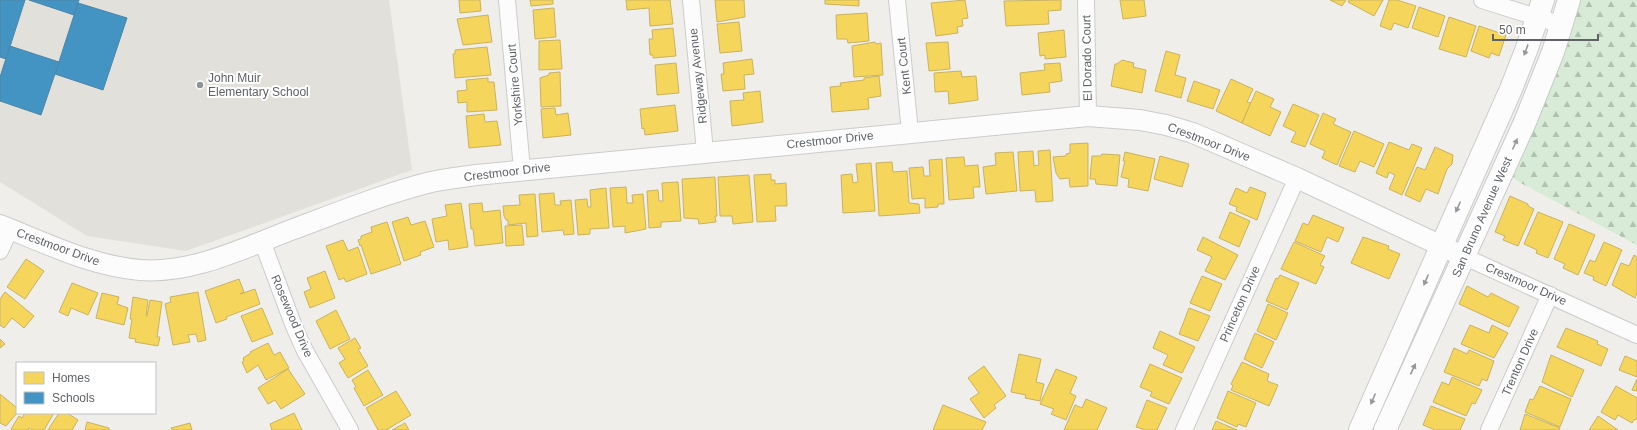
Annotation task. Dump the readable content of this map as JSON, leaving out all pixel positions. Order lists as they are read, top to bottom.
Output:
{
  "streets": {
    "main road": ["San Bruno Avenue West"],
    "street": [
      "El Dorado Court",
      "Kent Court",
      "Ridgeway Avenue",
      "Yorkshire Court",
      "Crestmoor Drive",
      "Princeton Drive",
      "Rosewood Drive",
      "Trenton Drive"
    ]
  },
  "crossings": [
    ["El Dorado Court", "Crestmoor Drive"],
    ["Kent Court", "Crestmoor Drive"],
    ["Ridgeway Avenue", "Crestmoor Drive"],
    ["Yorkshire Court", "Crestmoor Drive"],
    ["Crestmoor Drive", "San Bruno Avenue West"],
    ["Crestmoor Drive", "Princeton Drive"],
    ["Crestmoor Drive", "Rosewood Drive"],
    ["Crestmoor Drive", "Trenton Drive"]
  ],
  "places": ["John Muir Elementary School"],
  "legend": ["Homes", "Schools"],
  "scale_bar": "50 m"
}
